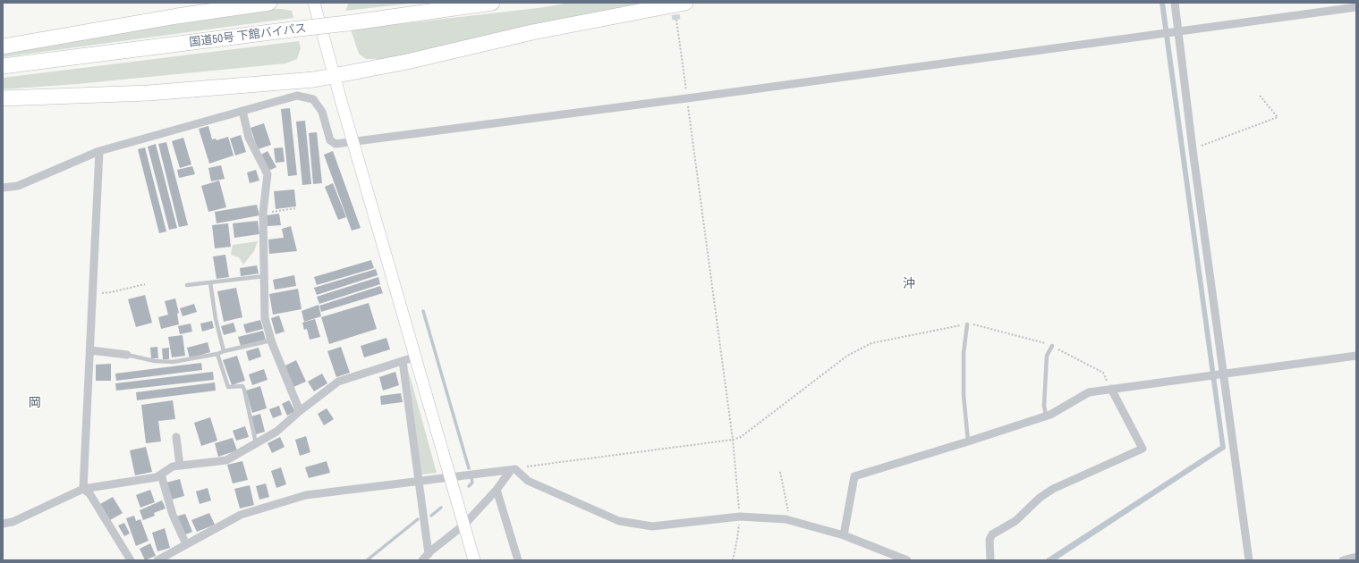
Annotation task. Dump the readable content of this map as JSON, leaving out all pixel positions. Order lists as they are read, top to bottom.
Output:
{
  "streets": {
    "highway": ["国道50号 下館バイパス"]
  },
  "districts": ["沖", "岡"]
}
